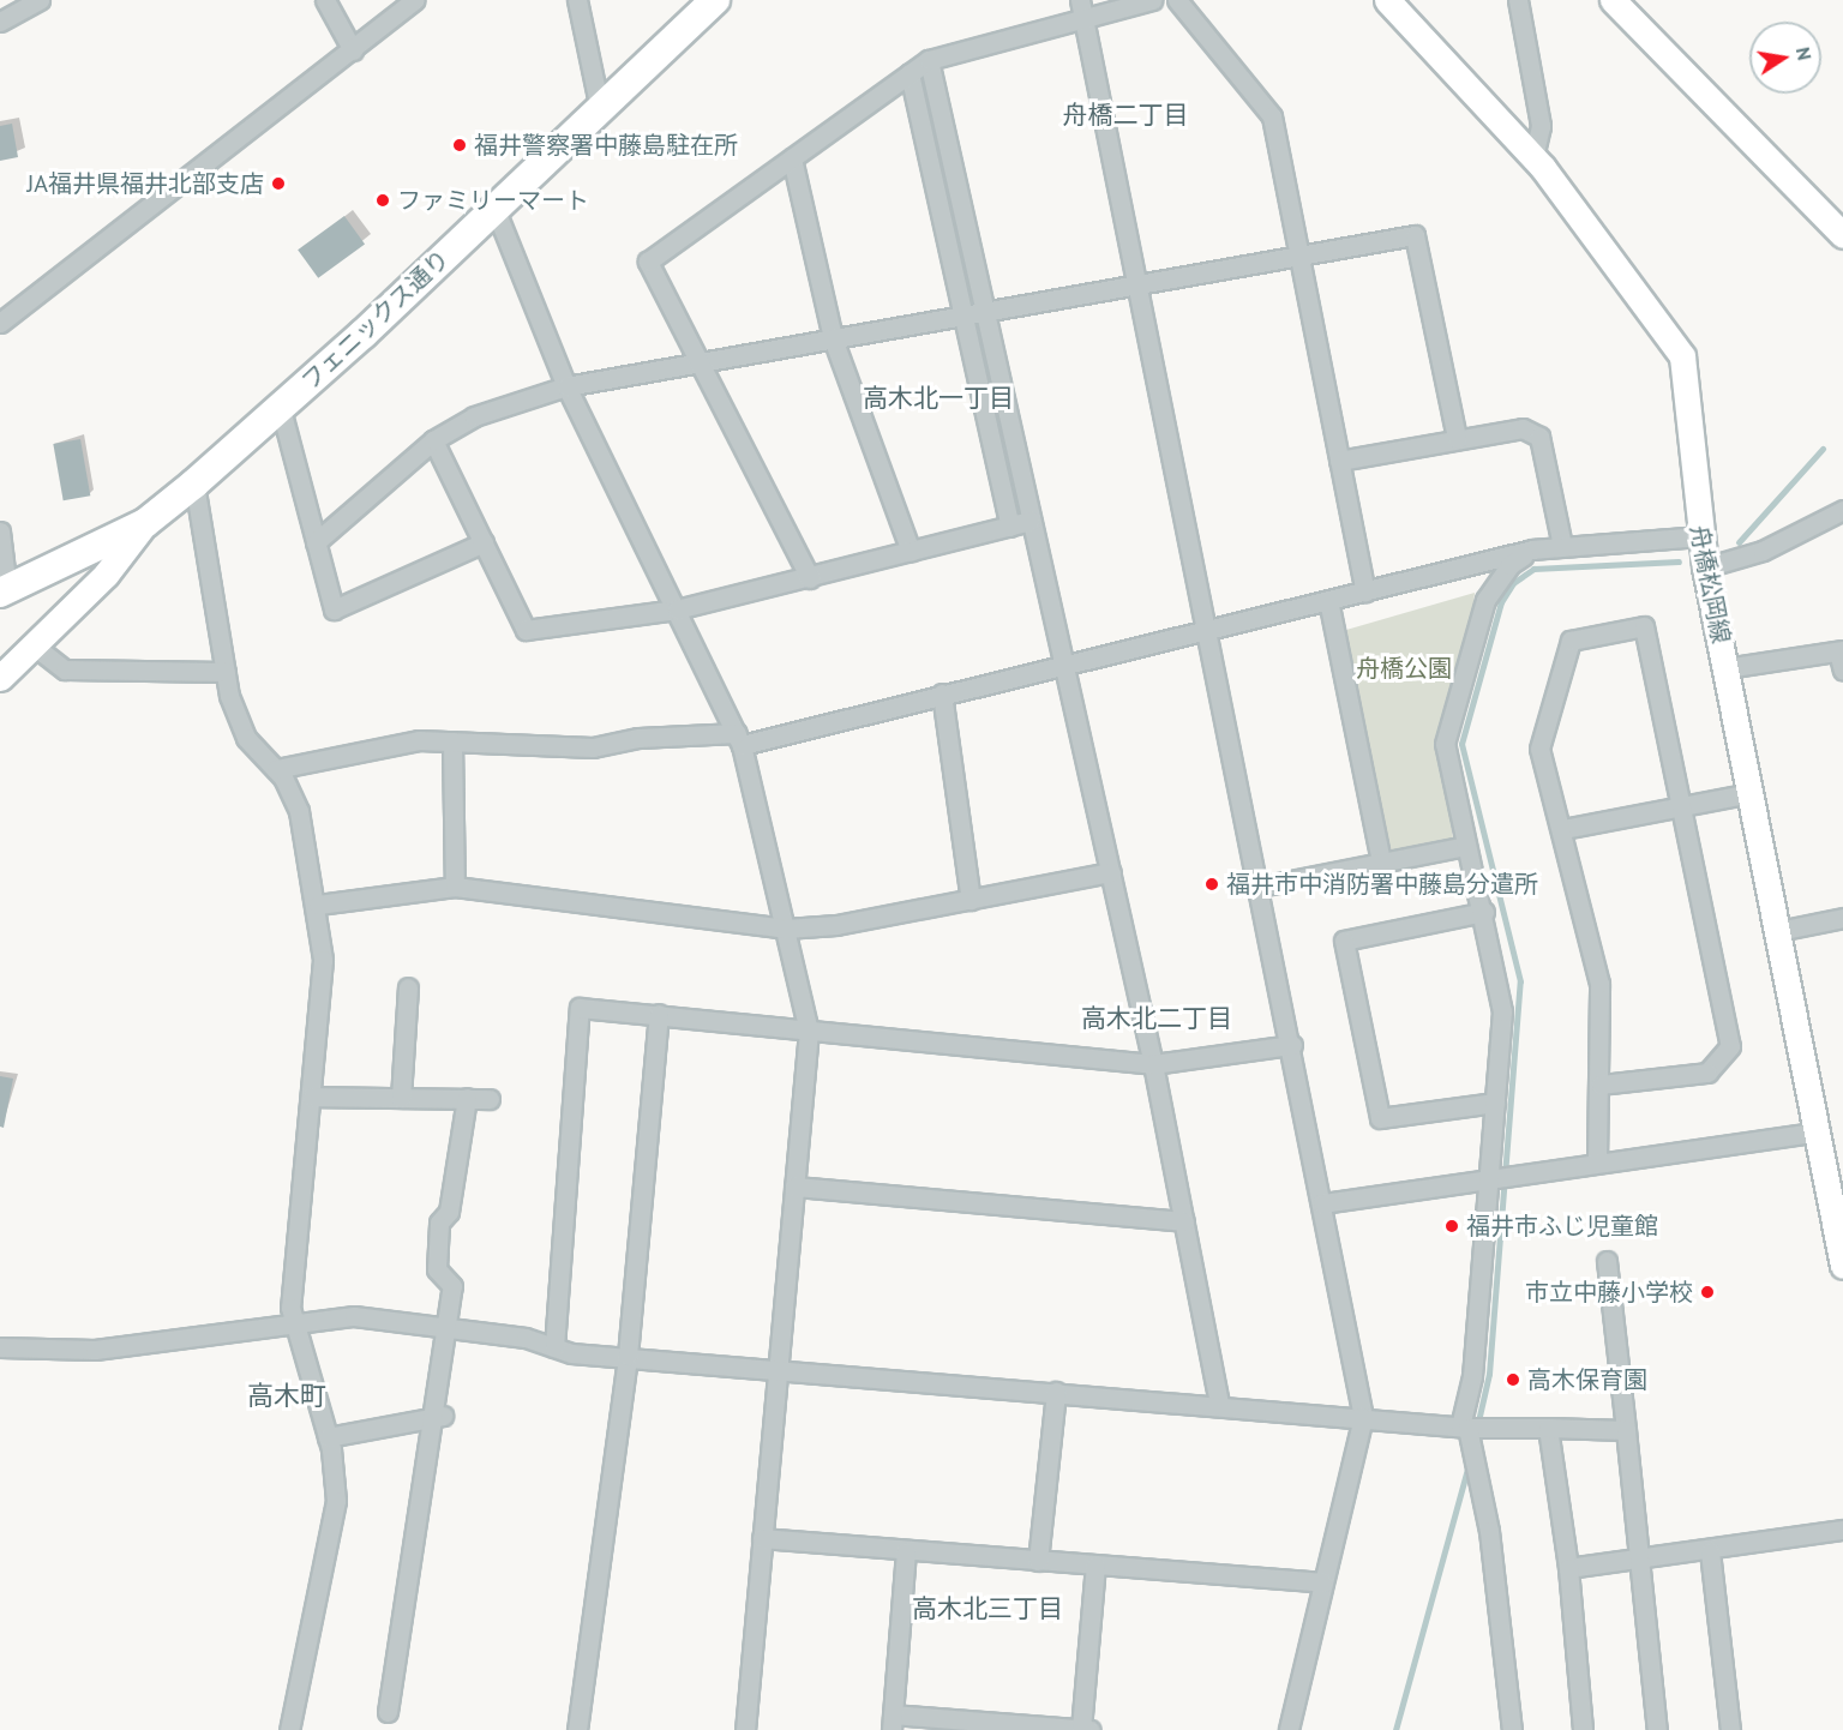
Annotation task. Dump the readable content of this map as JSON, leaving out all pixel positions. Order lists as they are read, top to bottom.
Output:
{
  "streets": {
    "main road": ["フェニックス通り", "舟橋松岡線"]
  },
  "districts": [
    "舟橋二丁目",
    "高木北一丁目",
    "高木北二丁目",
    "高木町",
    "高木北三丁目"
  ],
  "parks": ["舟橋公園"],
  "places": [
    "福井警察署中藤島駐在所",
    "JA福井県福井北部支店",
    "ファミリーマート",
    "福井市中消防署中藤島分遣所",
    "福井市ふじ児童館",
    "市立中藤小学校",
    "高木保育園"
  ],
  "north": "right"
}
